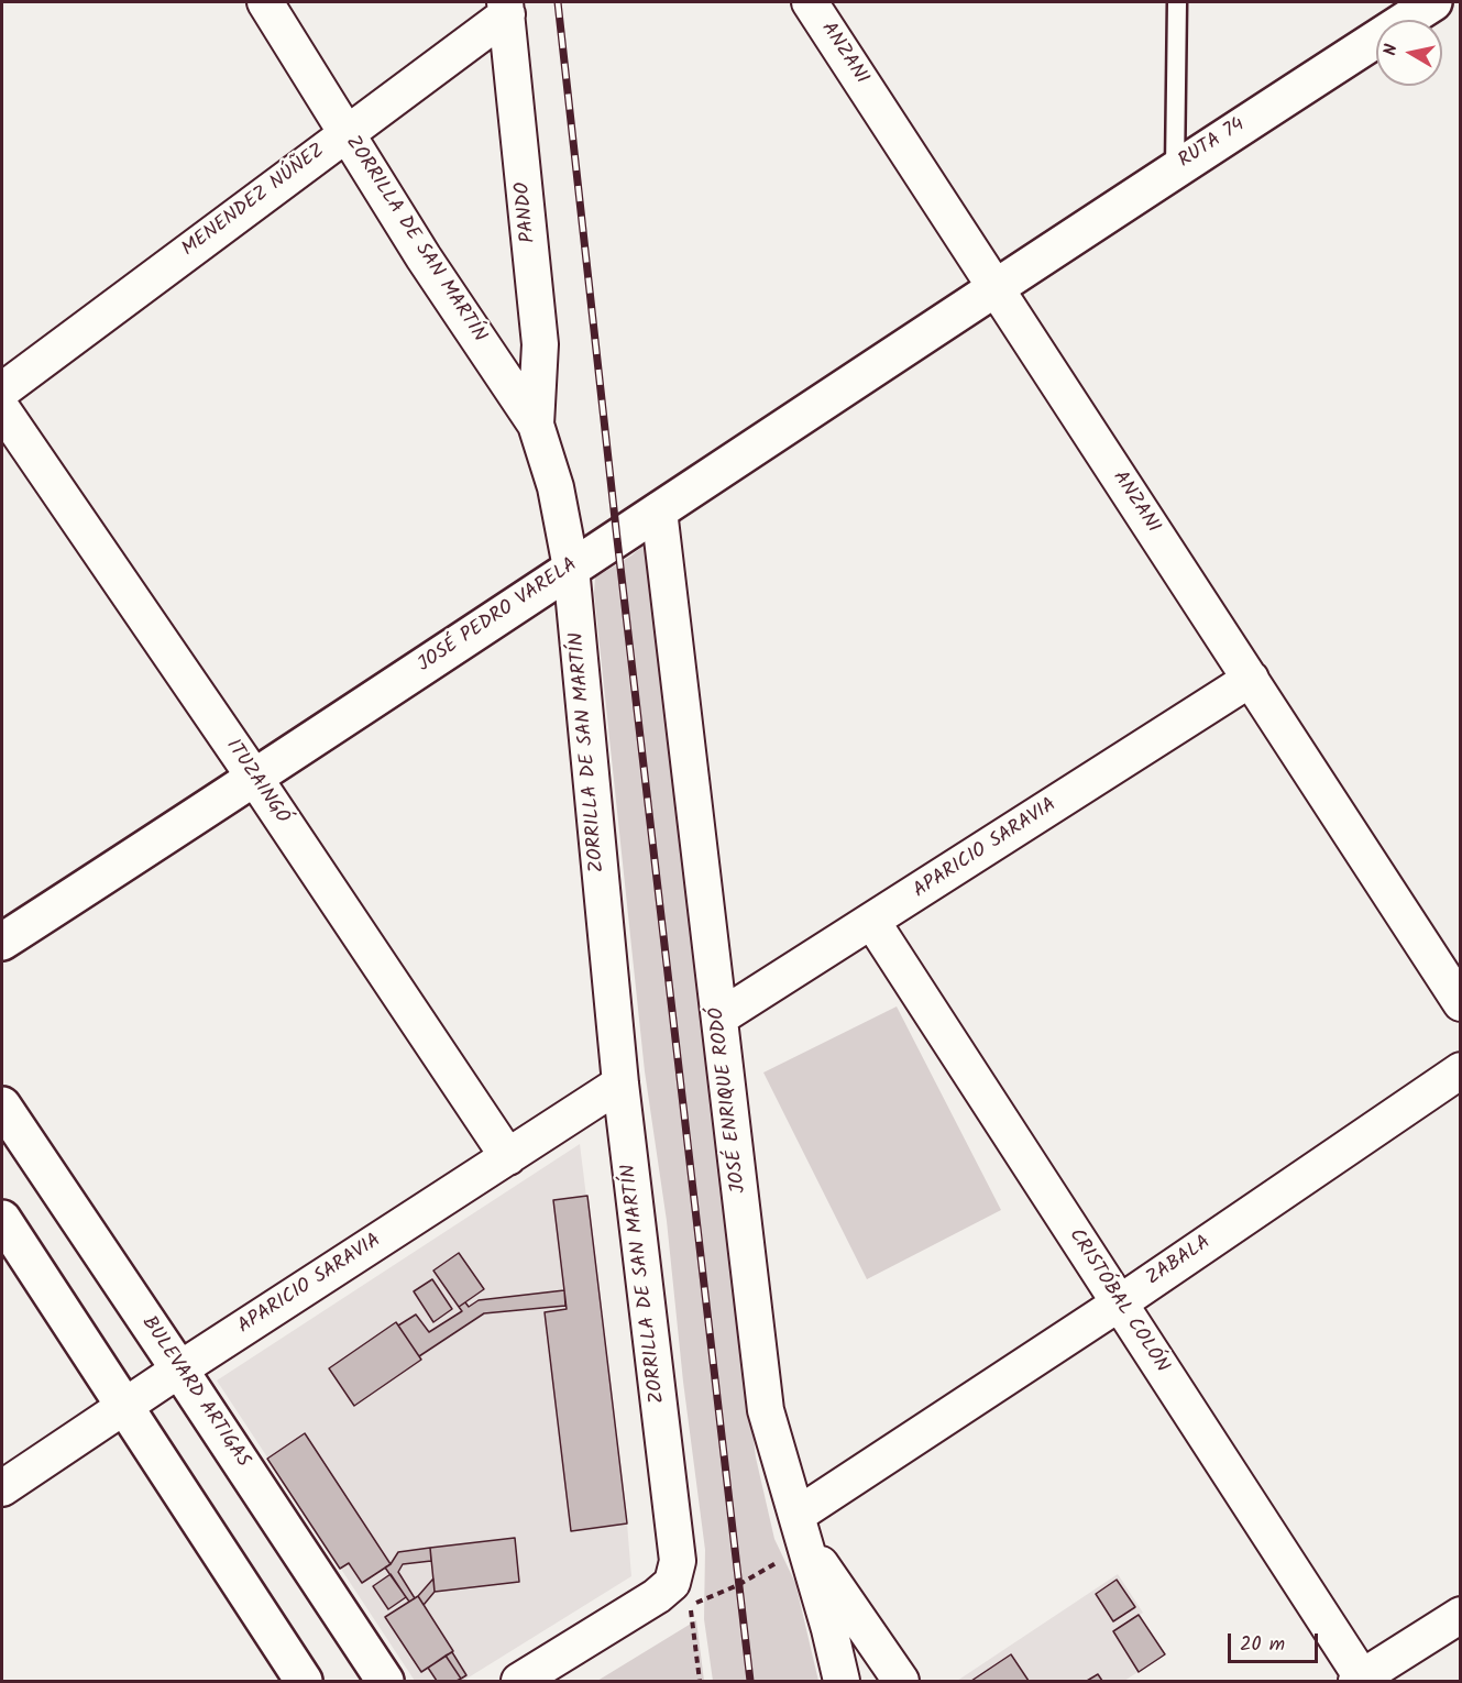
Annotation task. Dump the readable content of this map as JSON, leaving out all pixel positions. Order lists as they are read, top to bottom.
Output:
{
  "streets": {
    "street": [
      "ANZANI",
      "RUTA 74",
      "MENENDEZ NÚÑEZ",
      "PANDO",
      "ZORRILLA DE SAN MARTÍN",
      "JOSÉ PEDRO VARELA",
      "ITUZAINGÓ",
      "APARICIO SARAVIA",
      "JOSÉ ENRIQUE RODÓ",
      "ZABALA",
      "CRISTÓBAL COLÓN",
      "BULEVARD ARTIGAS"
    ]
  },
  "crossings": [
    ["ANZANI", "RUTA 74"],
    ["ANZANI", "JOSÉ PEDRO VARELA"],
    ["ANZANI", "APARICIO SARAVIA"],
    ["RUTA 74", "JOSÉ PEDRO VARELA"],
    ["MENENDEZ NÚÑEZ", "PANDO"],
    ["MENENDEZ NÚÑEZ", "ZORRILLA DE SAN MARTÍN"],
    ["PANDO", "ZORRILLA DE SAN MARTÍN"],
    ["ZORRILLA DE SAN MARTÍN", "JOSÉ PEDRO VARELA"],
    ["ZORRILLA DE SAN MARTÍN", "APARICIO SARAVIA"],
    ["JOSÉ PEDRO VARELA", "ITUZAINGÓ"],
    ["JOSÉ PEDRO VARELA", "JOSÉ ENRIQUE RODÓ"],
    ["ITUZAINGÓ", "APARICIO SARAVIA"],
    ["APARICIO SARAVIA", "JOSÉ ENRIQUE RODÓ"],
    ["APARICIO SARAVIA", "CRISTÓBAL COLÓN"],
    ["APARICIO SARAVIA", "BULEVARD ARTIGAS"],
    ["JOSÉ ENRIQUE RODÓ", "ZABALA"],
    ["ZABALA", "CRISTÓBAL COLÓN"]
  ],
  "scale_bar": "20 m",
  "north": "left"
}
